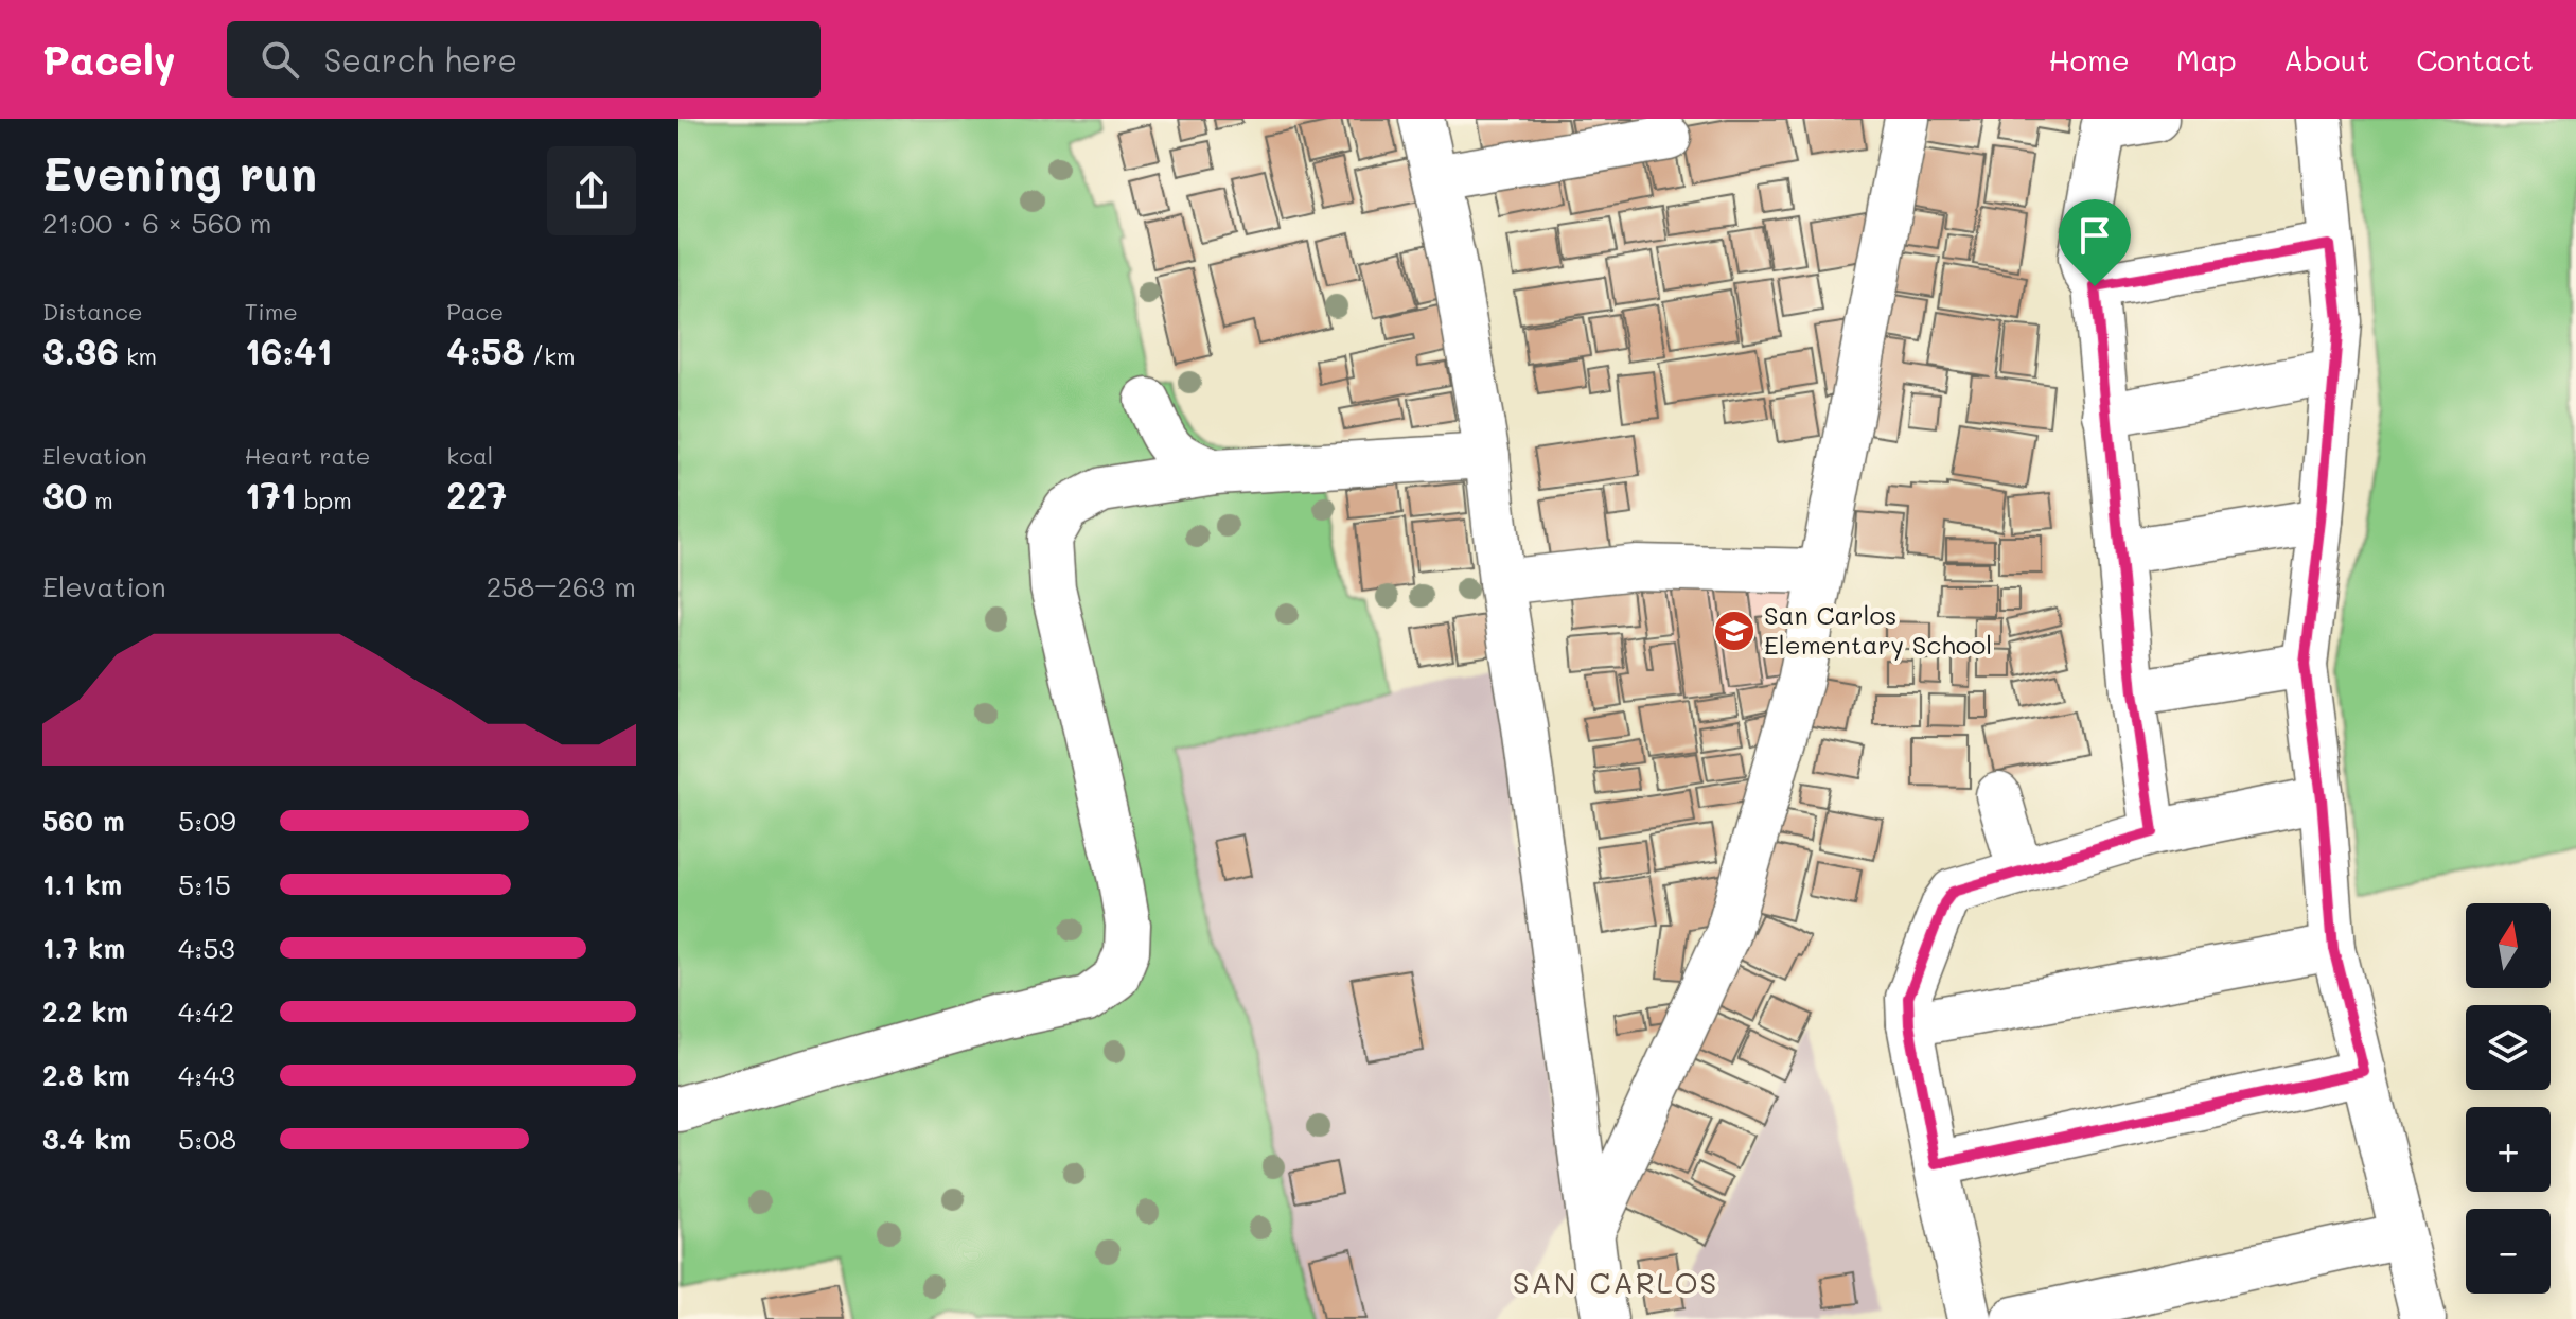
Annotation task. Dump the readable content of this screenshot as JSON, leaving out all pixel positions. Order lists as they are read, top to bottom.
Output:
{
  "districts": ["SAN CARLOS"],
  "places": {
    "school or university": ["San Carlos Elementary School"]
  },
  "north": "top",
  "page": {
    "header": "Pacely",
    "search": "Search here",
    "nav": [
      "Home",
      "Map",
      "About",
      "Contact"
    ],
    "heading": ["Evening run", "21:00 · 6 × 560 m"],
    "stats": [
      ["Distance", "3.36 km"],
      ["Time", "16:41"],
      ["Pace", "4:58 /km"],
      ["Elevation", "30 m"],
      ["Heart rate", "171 bpm"],
      ["kcal", "227"]
    ],
    "chart": ["Elevation", "258–263 m"],
    "list": [
      {
        "name": "560 m",
        "note": "5:09"
      },
      {
        "name": "1.1 km",
        "note": "5:15"
      },
      {
        "name": "1.7 km",
        "note": "4:53"
      },
      {
        "name": "2.2 km",
        "note": "4:42"
      },
      {
        "name": "2.8 km",
        "note": "4:43"
      },
      {
        "name": "3.4 km",
        "note": "5:08"
      }
    ],
    "map_buttons": ["+", "−"]
  }
}
